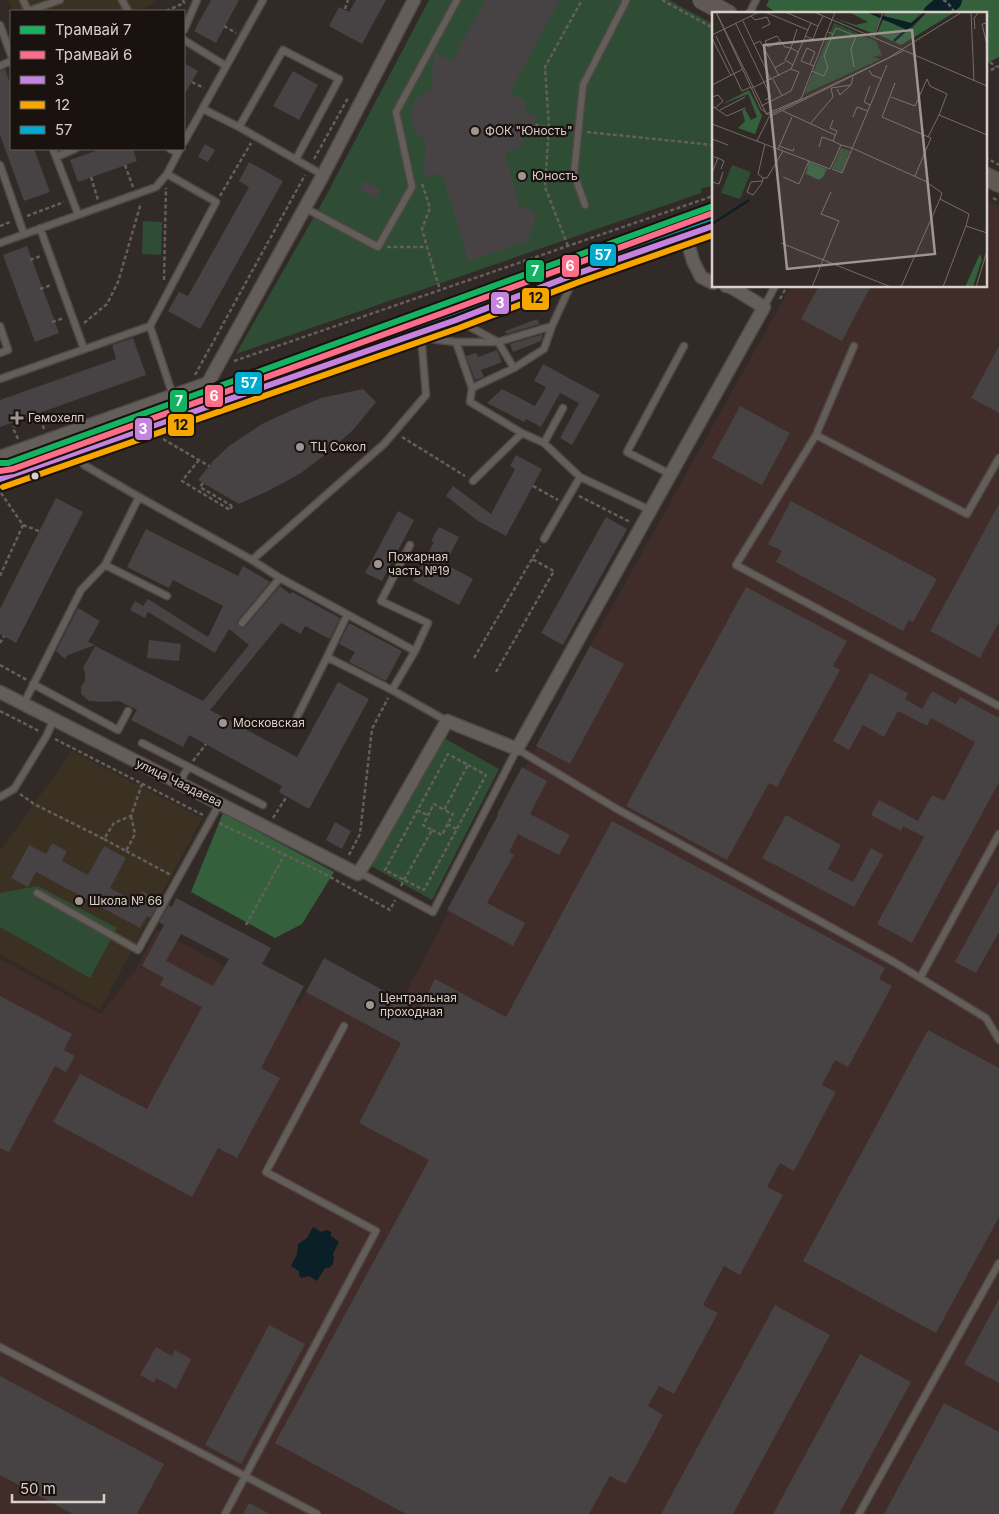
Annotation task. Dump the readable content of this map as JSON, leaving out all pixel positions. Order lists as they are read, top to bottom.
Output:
{
  "streets": {
    "street": ["улица Чаадаева"]
  },
  "places": {
    "other": [
      "ФОК \"Юность\"",
      "Юность",
      "ТЦ Сокол",
      "Пожарная часть №19",
      "Московская",
      "Школа № 66",
      "Центральная проходная"
    ],
    "health": ["Гемохелп"]
  },
  "lines": [
    "tram line 7",
    "tram line 6",
    "transit line 57",
    "transit line 3",
    "transit line 12"
  ],
  "legend": [
    "Трамвай 7",
    "Трамвай 6",
    "3",
    "12",
    "57"
  ],
  "scale_bar": "50 m"
}
